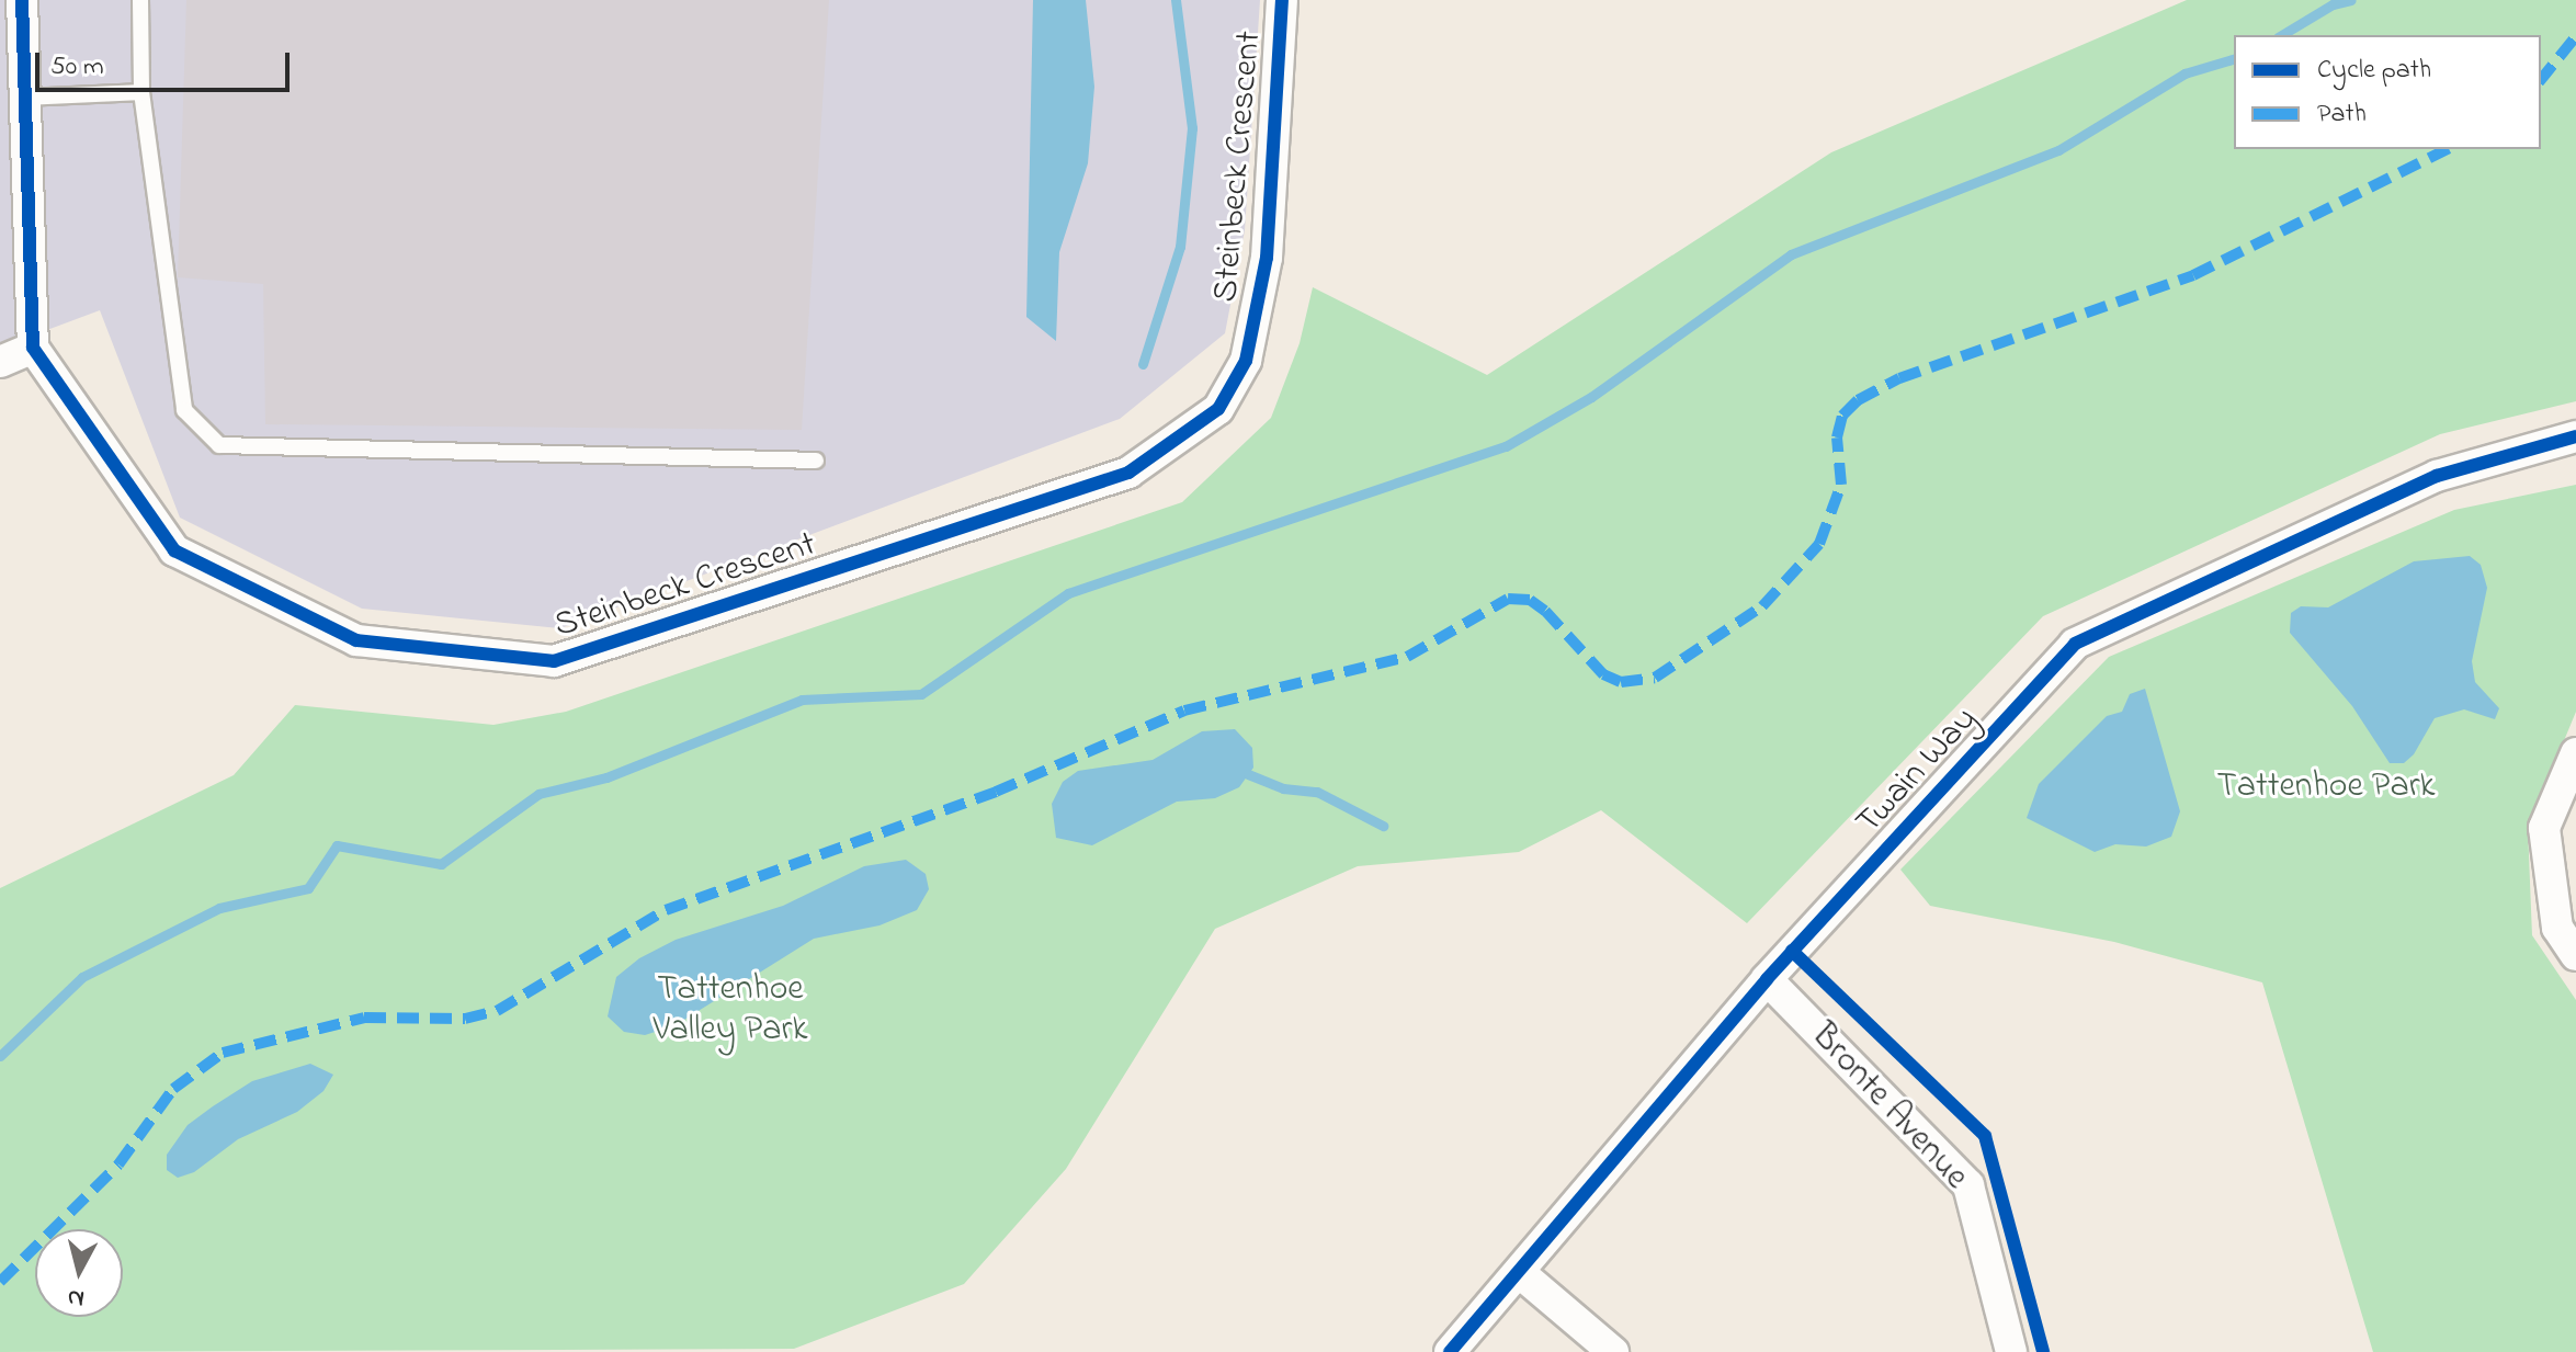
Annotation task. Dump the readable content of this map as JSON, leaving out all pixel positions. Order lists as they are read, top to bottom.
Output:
{
  "streets": {
    "street": ["Steinbeck Crescent", "Twain Way", "Bronte Avenue"]
  },
  "crossings": [
    ["Twain Way", "Bronte Avenue"]
  ],
  "parks": ["Tattenhoe Park", "Tattenhoe Valley Park"],
  "legend": ["Cycle path", "Path"],
  "scale_bar": "50 m",
  "north": "bottom"
}
